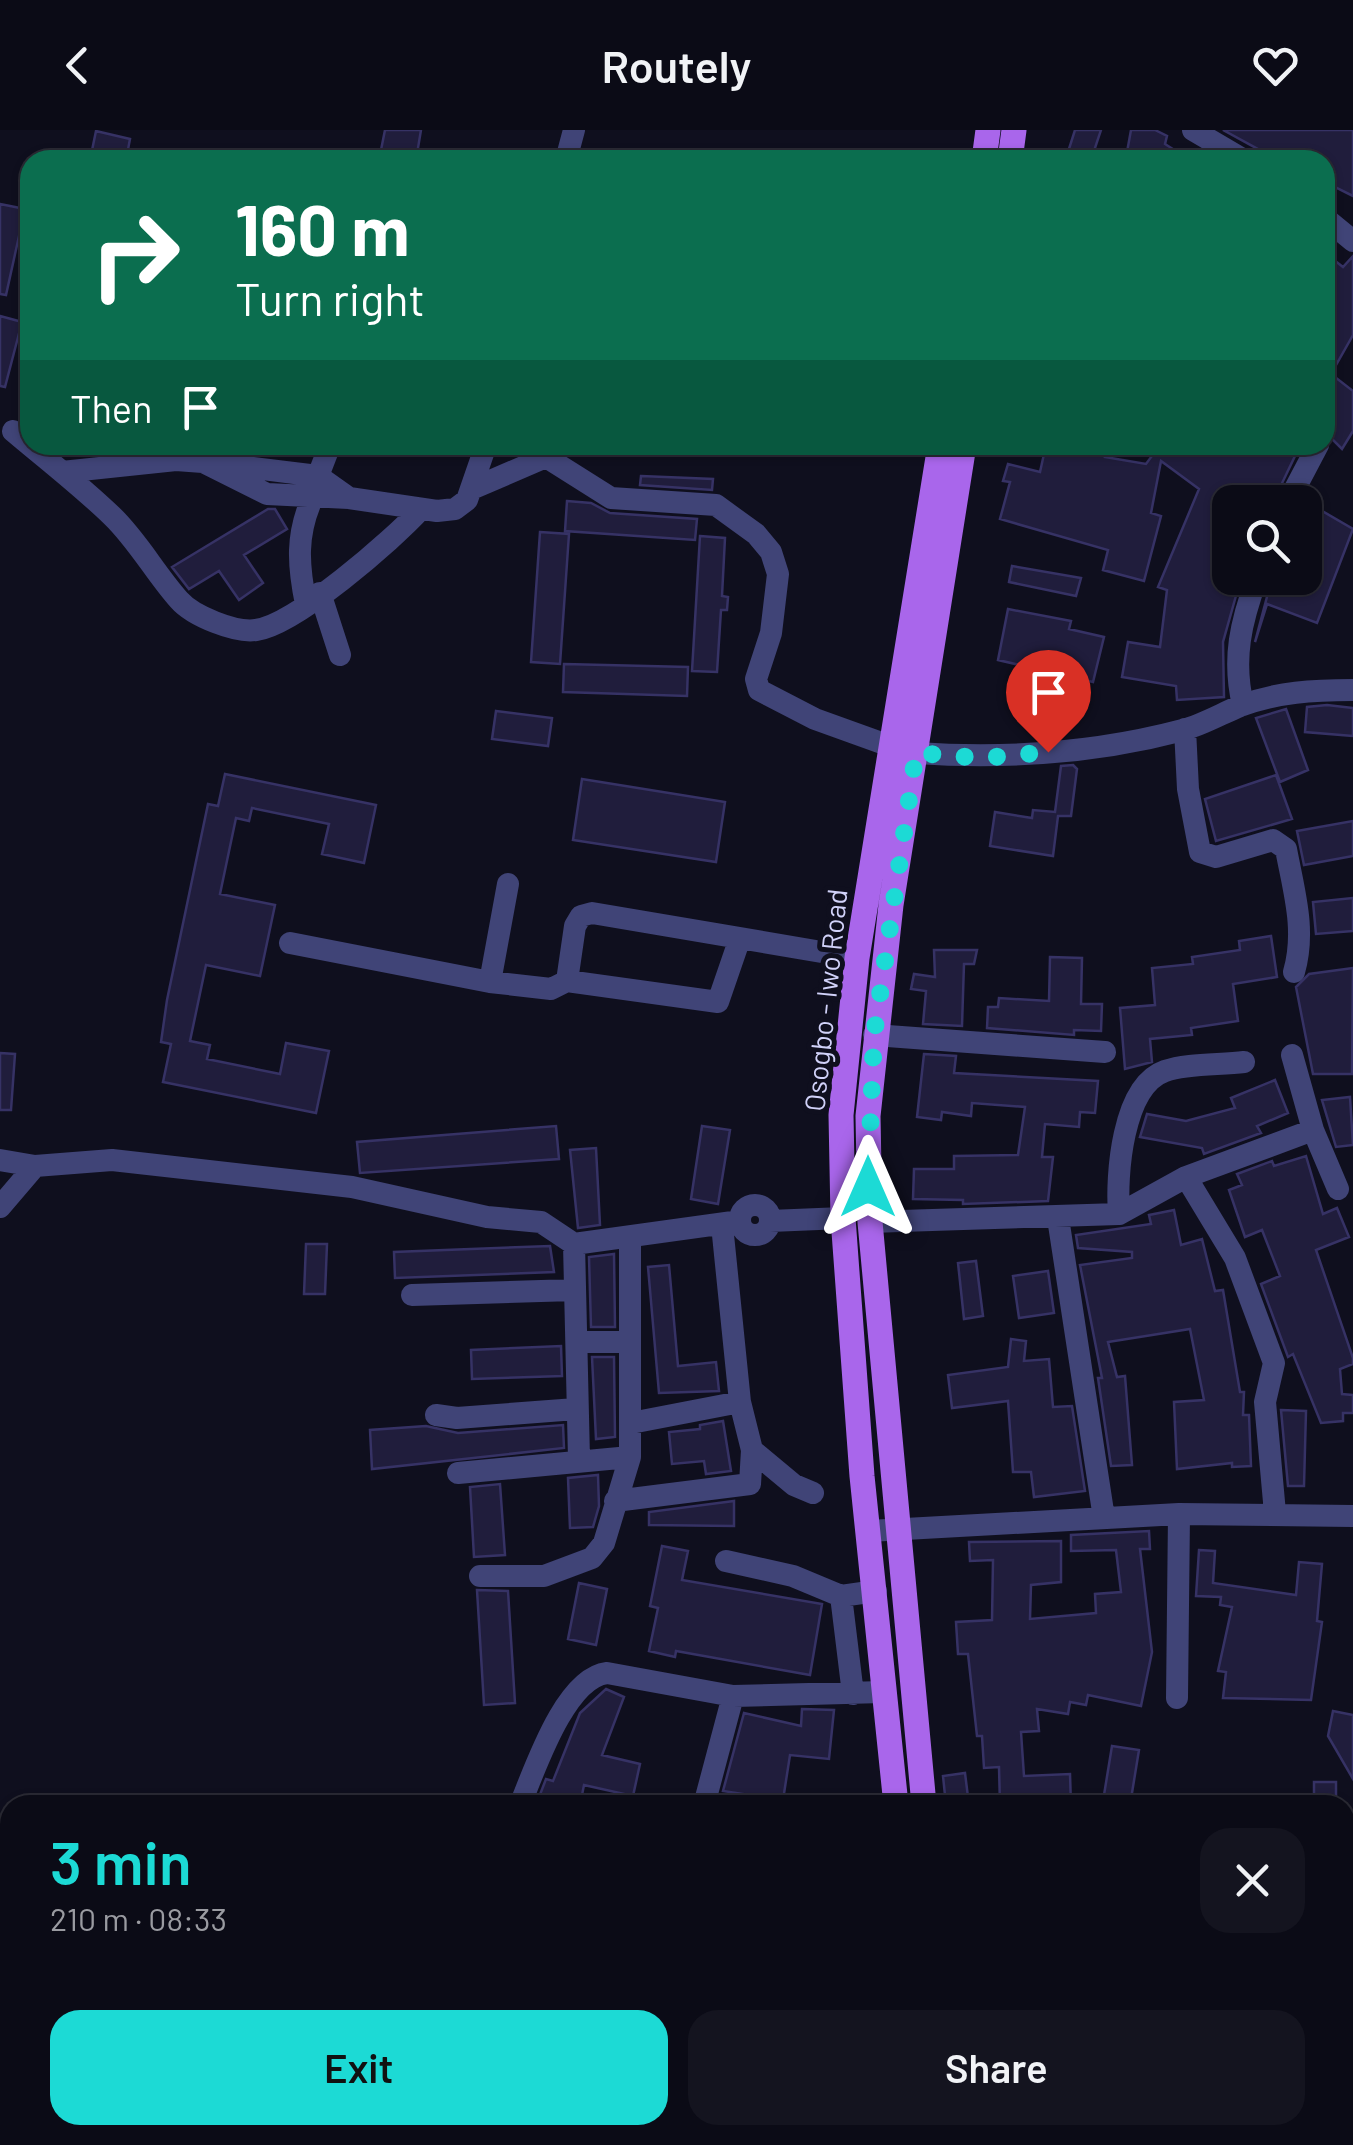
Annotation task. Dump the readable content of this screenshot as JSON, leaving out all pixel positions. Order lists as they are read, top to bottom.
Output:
{
  "streets": {
    "main road": ["Osogbo - Iwo Road"]
  },
  "page": {
    "header": "Routely",
    "turn": ["160 m", "Turn right"],
    "then": "Then",
    "heading": ["3 min", "210 m · 08:33"],
    "buttons": ["Exit", "Share"]
  }
}
